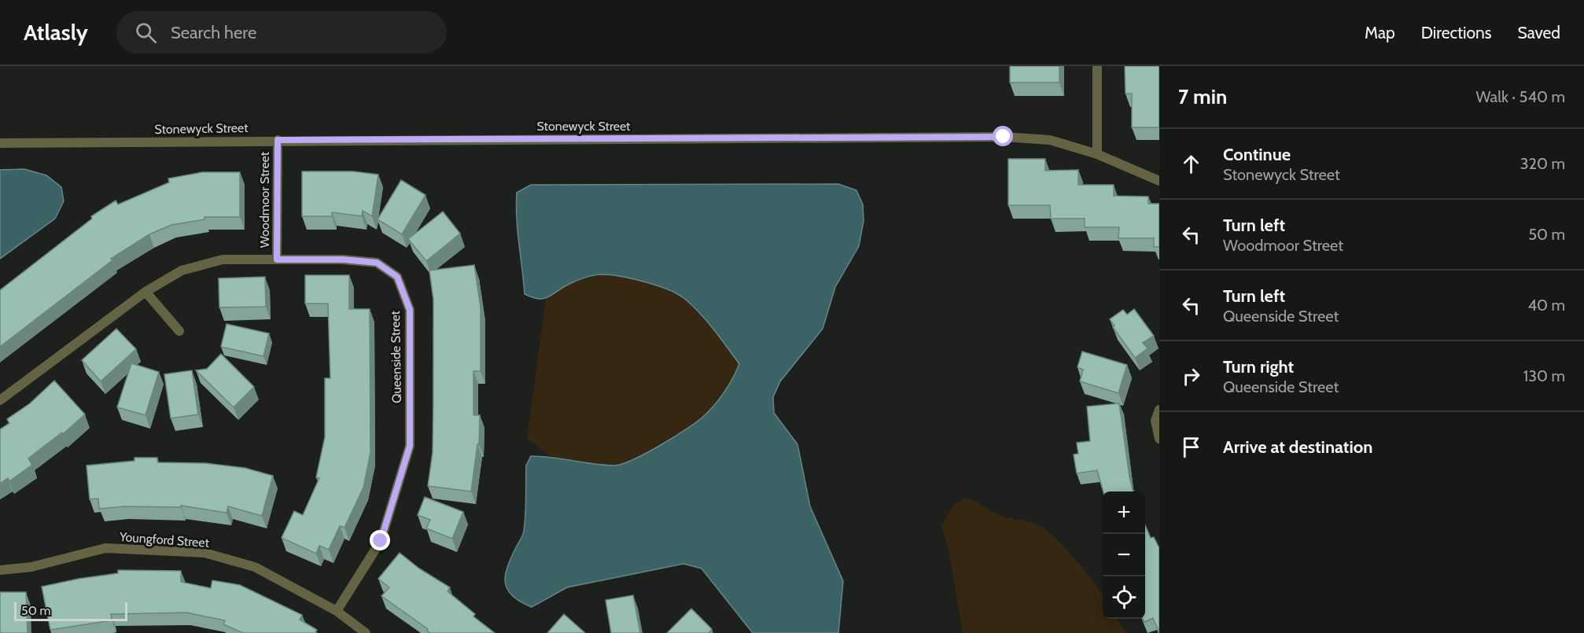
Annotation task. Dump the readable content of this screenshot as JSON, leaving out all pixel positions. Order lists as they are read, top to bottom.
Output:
{
  "streets": {
    "street": [
      "Stonewyck Street",
      "Woodmoor Street",
      "Queenside Street",
      "Youngford Street"
    ]
  },
  "crossings": [
    ["Stonewyck Street", "Woodmoor Street"],
    ["Woodmoor Street", "Queenside Street"],
    ["Queenside Street", "Youngford Street"]
  ],
  "scale_bar": "50 m",
  "page": {
    "header": "Atlasly",
    "search": "Search here",
    "nav": ["Map", "Directions", "Saved"],
    "heading": ["7 min", "Walk · 540 m"],
    "list": [
      ["Continue", "Stonewyck Street", "320 m"],
      ["Turn left", "Woodmoor Street", "50 m"],
      ["Turn left", "Queenside Street", "40 m"],
      ["Turn right", "Queenside Street", "130 m"],
      "Arrive at destination"
    ],
    "map_buttons": ["+", "−"],
    "scale": "50 m"
  }
}
